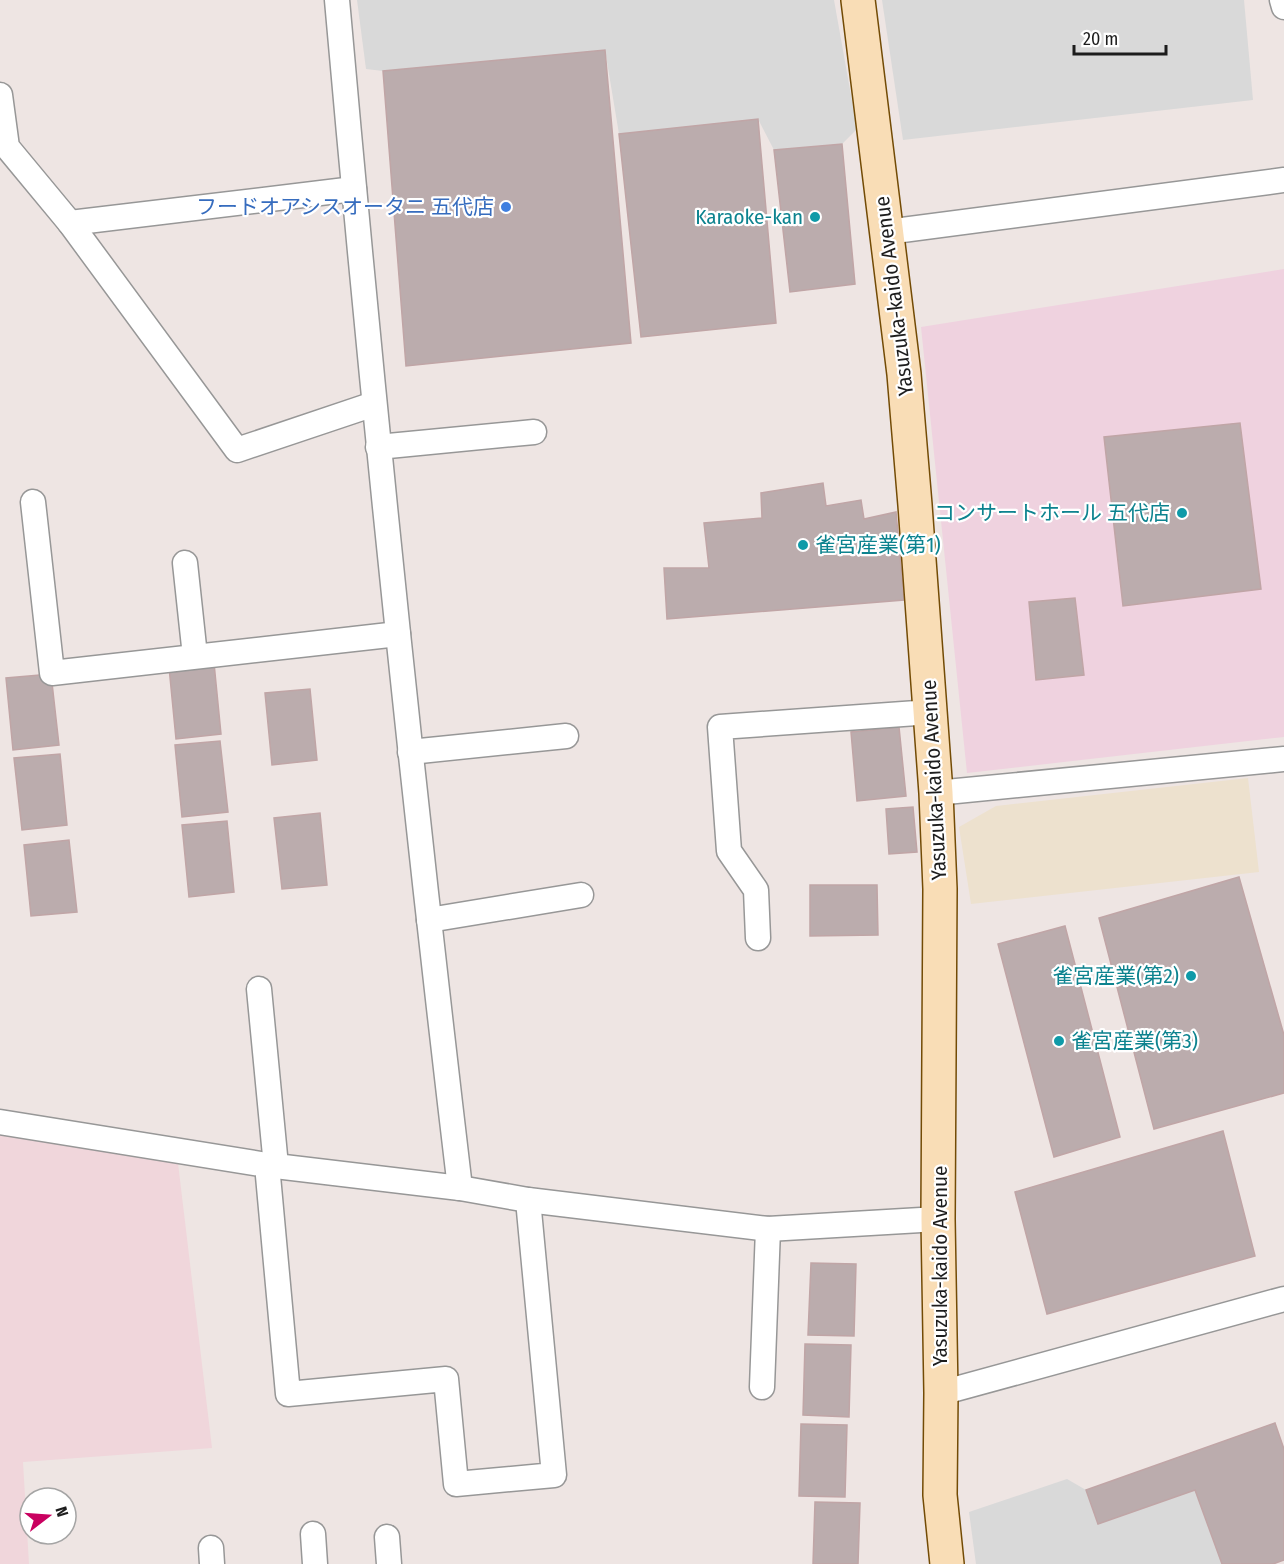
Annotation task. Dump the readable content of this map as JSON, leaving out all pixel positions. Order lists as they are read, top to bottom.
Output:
{
  "streets": {
    "main road": ["Yasuzuka-kaido Avenue"]
  },
  "places": [
    "フードオアシスオータニ 五代店",
    "Karaoke-kan",
    "コンサートホール 五代店",
    "雀宮産業(第1)",
    "雀宮産業(第2)",
    "雀宮産業(第3)"
  ],
  "scale_bar": "20 m",
  "north": "right"
}
